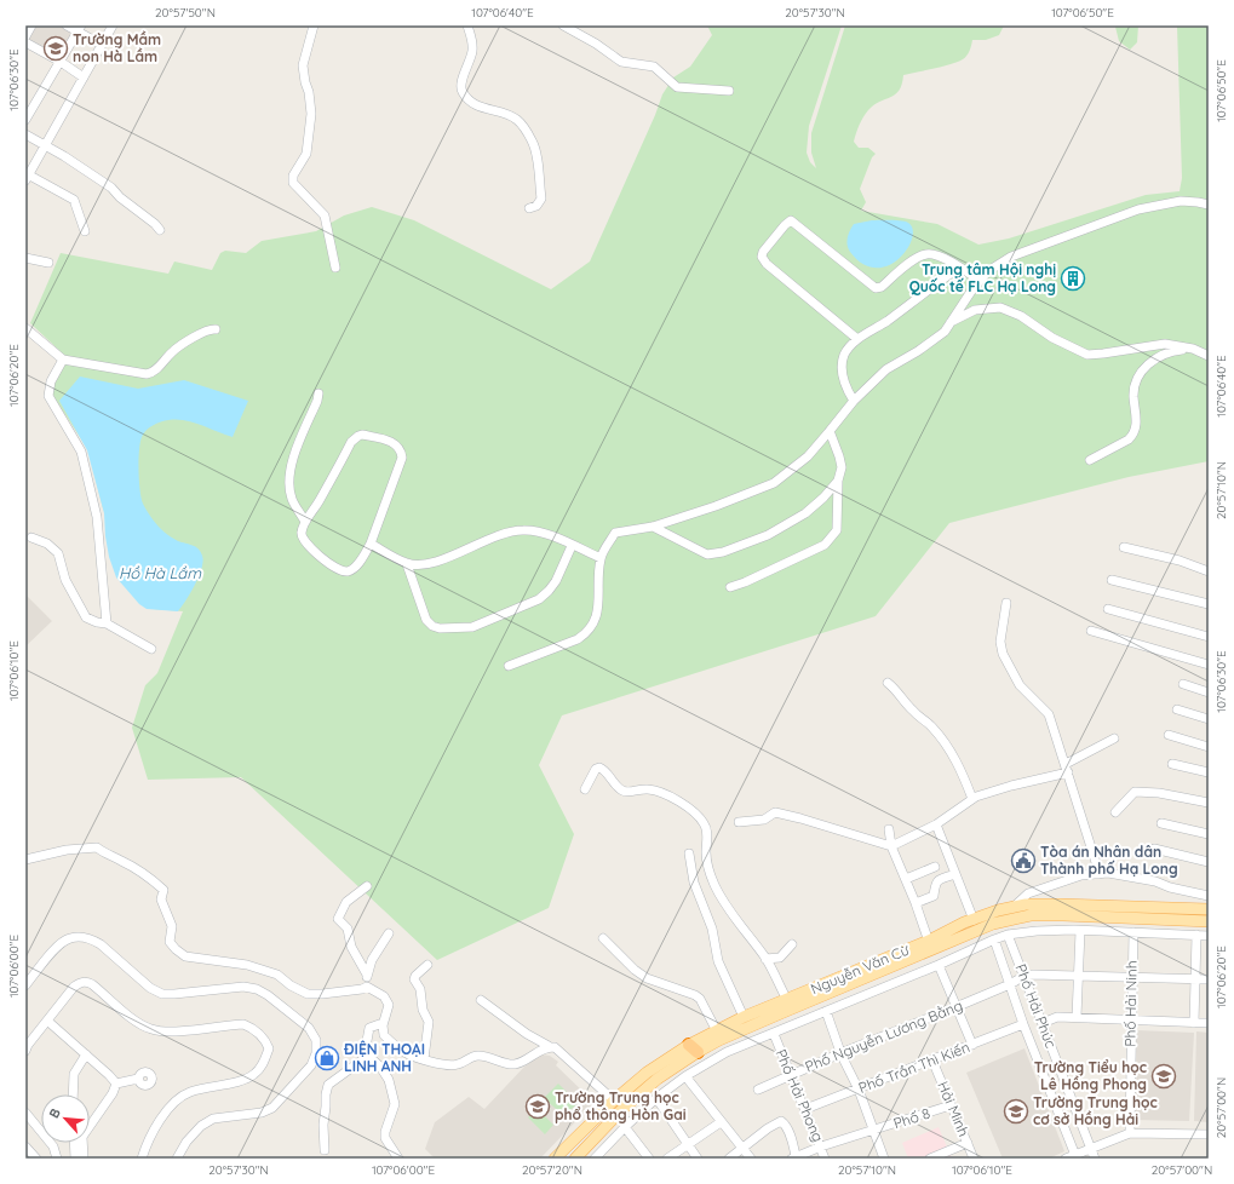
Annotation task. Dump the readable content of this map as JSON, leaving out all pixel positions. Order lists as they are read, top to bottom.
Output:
{
  "streets": {
    "main road": ["Nguyễn Văn Cừ"],
    "street": [
      "Phố Hải Ninh",
      "Phố Hải Phúc",
      "Phố Nguyễn Lương Bằng",
      "Phố Trần Thì Kiến",
      "Phố Hải Phong",
      "Hải Minh",
      "Phố 8"
    ]
  },
  "crossings": [
    ["Nguyễn Văn Cừ", "Phố Hải Ninh"],
    ["Nguyễn Văn Cừ", "Phố Hải Phúc"],
    ["Nguyễn Văn Cừ", "Phố Hải Phong"],
    ["Phố Hải Phúc", "Phố Nguyễn Lương Bằng"],
    ["Phố Hải Phúc", "Phố Trần Thì Kiến"],
    ["Phố Nguyễn Lương Bằng", "Phố Hải Phong"],
    ["Phố Trần Thì Kiến", "Phố Hải Phong"],
    ["Phố Trần Thì Kiến", "Hải Minh"],
    ["Phố Hải Phong", "Phố 8"],
    ["Hải Minh", "Phố 8"]
  ],
  "water": ["Hồ Hà Lầm"],
  "places": {
    "school or university": [
      "Trường Mầm non Hà Lầm",
      "Trường Tiểu học Lê Hồng Phong",
      "Trường Trung học phổ thông Hòn Gai",
      "Trường Trung học cơ sở Hồng Hải"
    ],
    "building": ["Trung tâm Hội nghị Quốc tế FLC Hạ Long"],
    "public building": ["Tòa án Nhân dân Thành phố Hạ Long"],
    "shop": ["ĐIỆN THOẠI LINH ANH"]
  },
  "north": "top left",
  "coordinates": [
    "20°57'50\"N",
    "107°06'40\"E",
    "20°57'30\"N",
    "107°06'50\"E",
    "107°06'30\"E",
    "107°06'20\"E",
    "20°57'10\"N",
    "107°06'10\"E",
    "107°06'00\"E",
    "20°57'00\"N",
    "20°57'20\"N"
  ]
}
